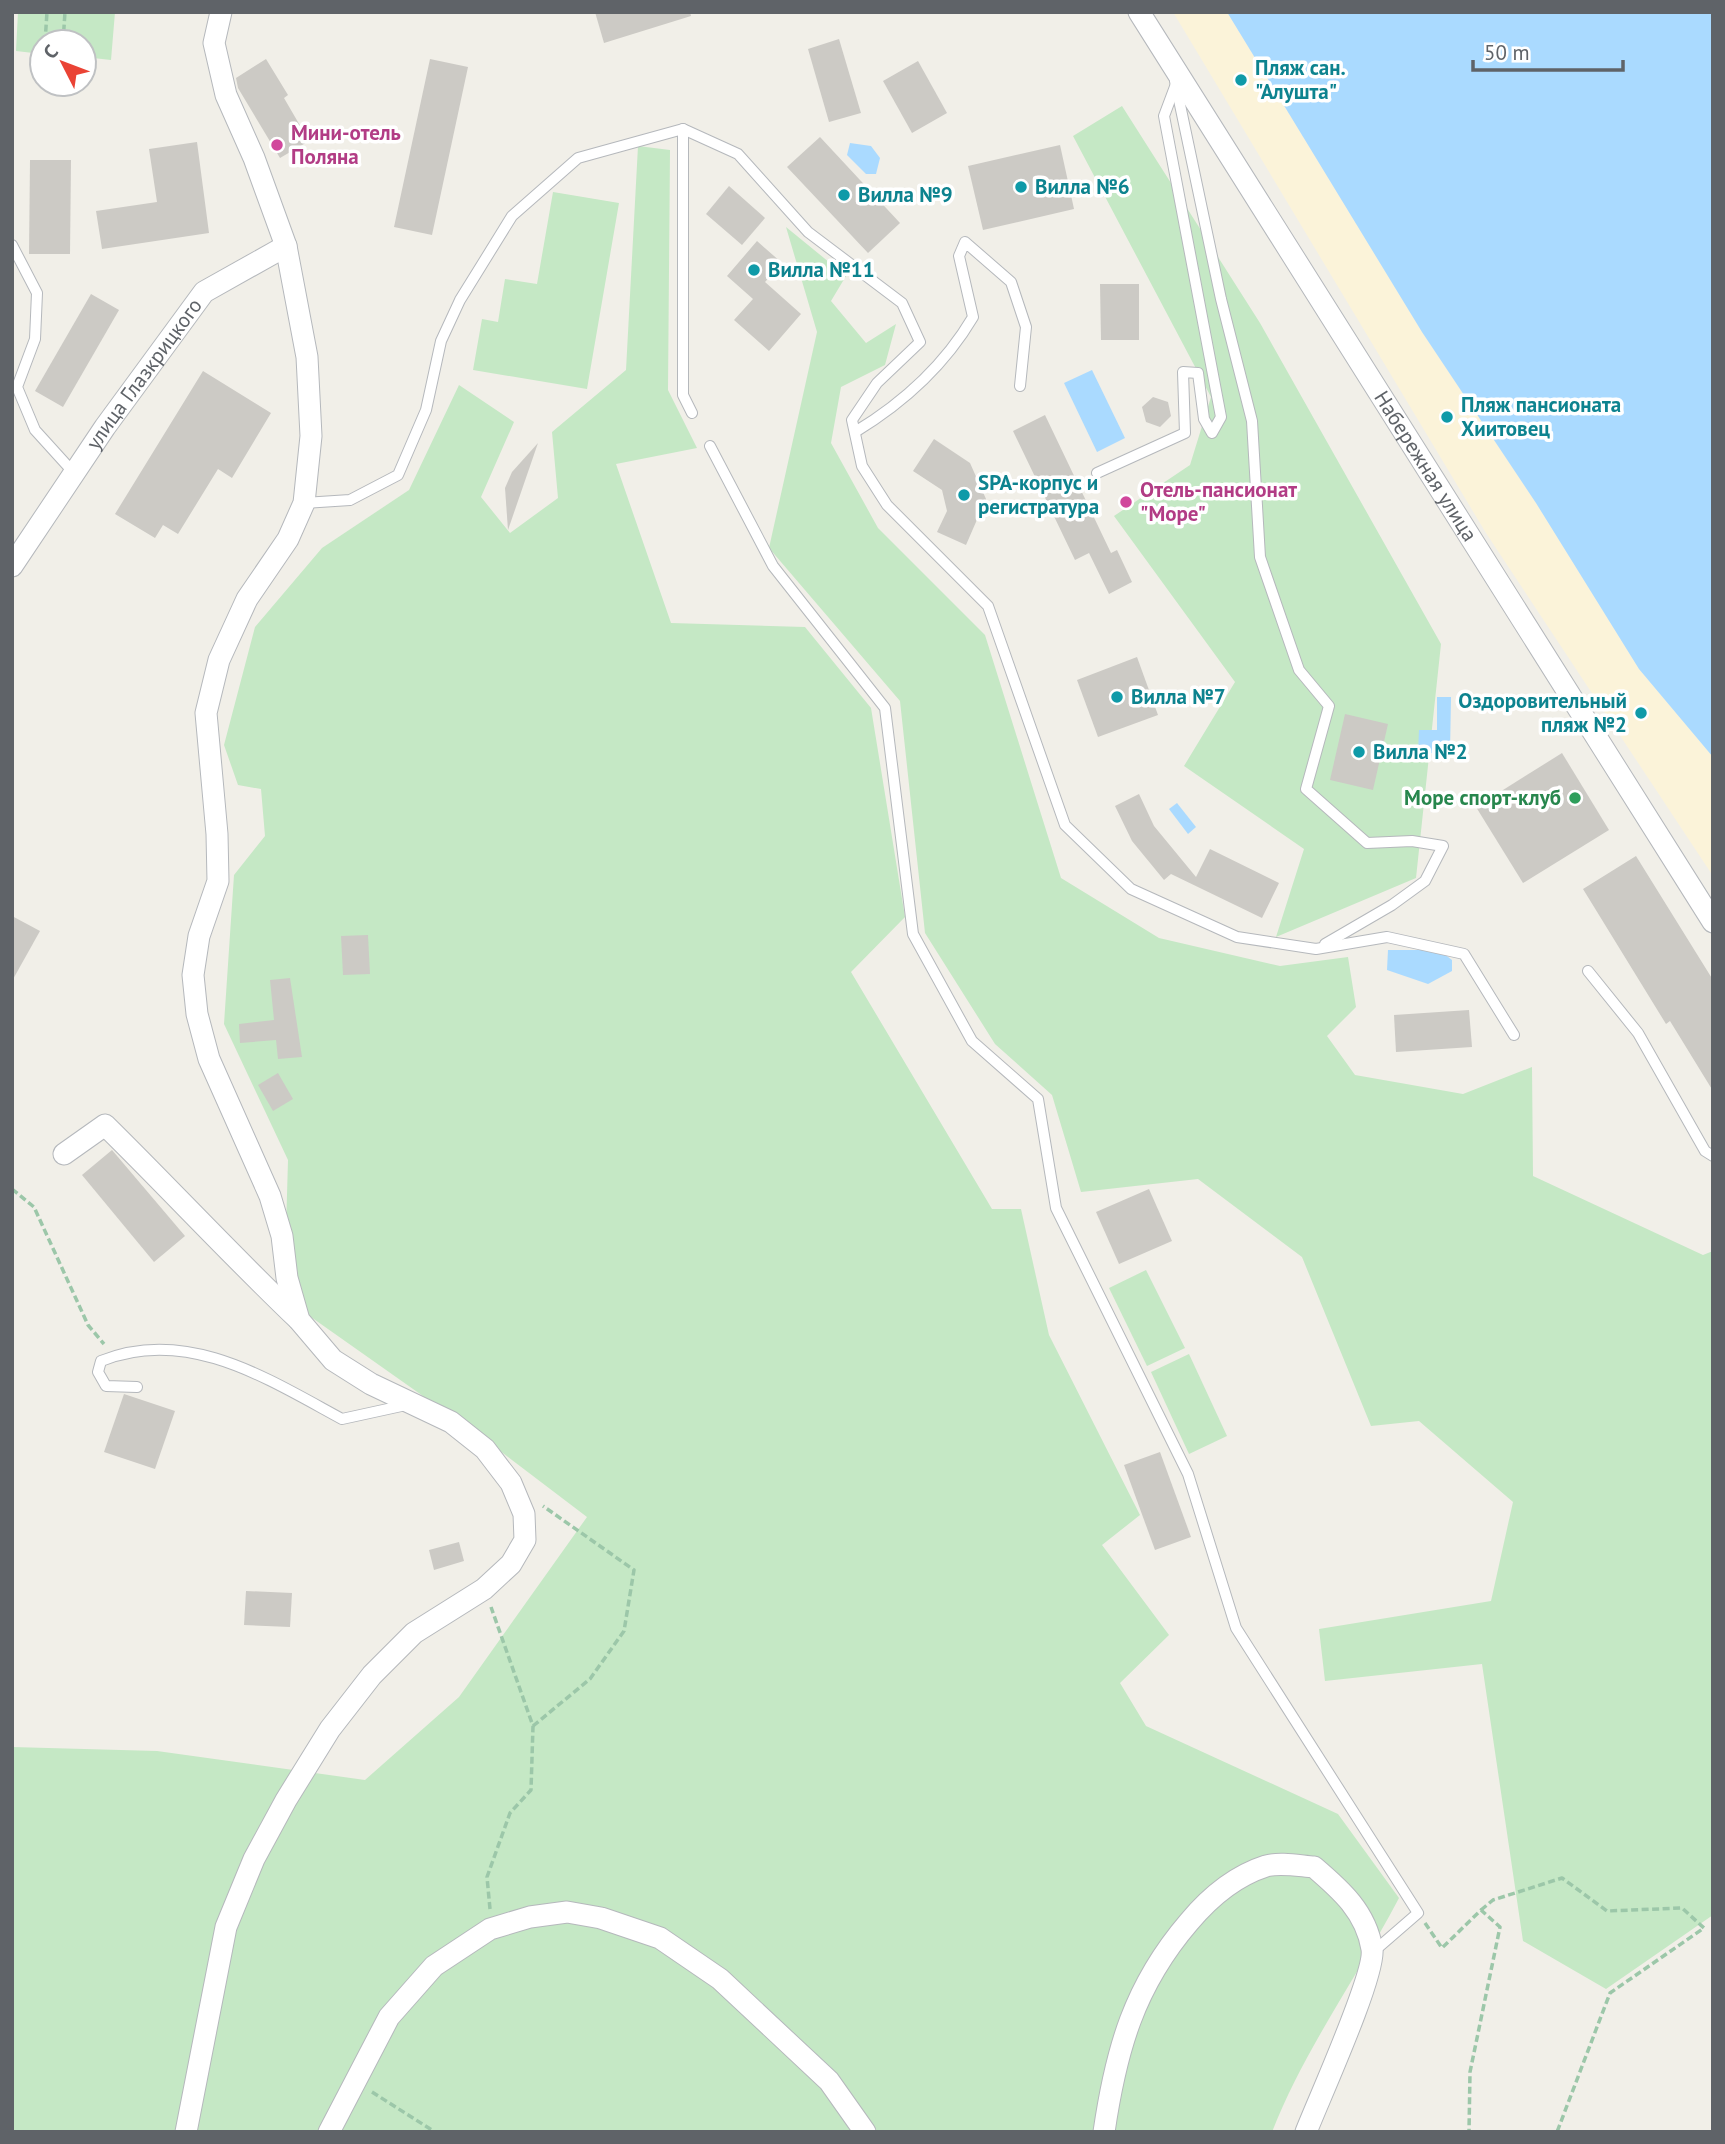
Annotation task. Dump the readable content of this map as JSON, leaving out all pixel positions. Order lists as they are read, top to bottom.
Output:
{
  "streets": {
    "street": ["улица Глазкрицкого", "Набережная улица"]
  },
  "places": [
    "Пляж сан. \"Алушта\"",
    "Мини-отель Поляна",
    "Вилла №6",
    "Вилла №9",
    "Вилла №11",
    "Пляж пансионата Хиитовец",
    "SPA-корпус и регистратура",
    "Отель-пансионат \"Море\"",
    "Вилла №7",
    "Оздоровительный пляж №2",
    "Вилла №2",
    "Море спорт-клуб"
  ],
  "scale_bar": "50 m",
  "north": "top left"
}
